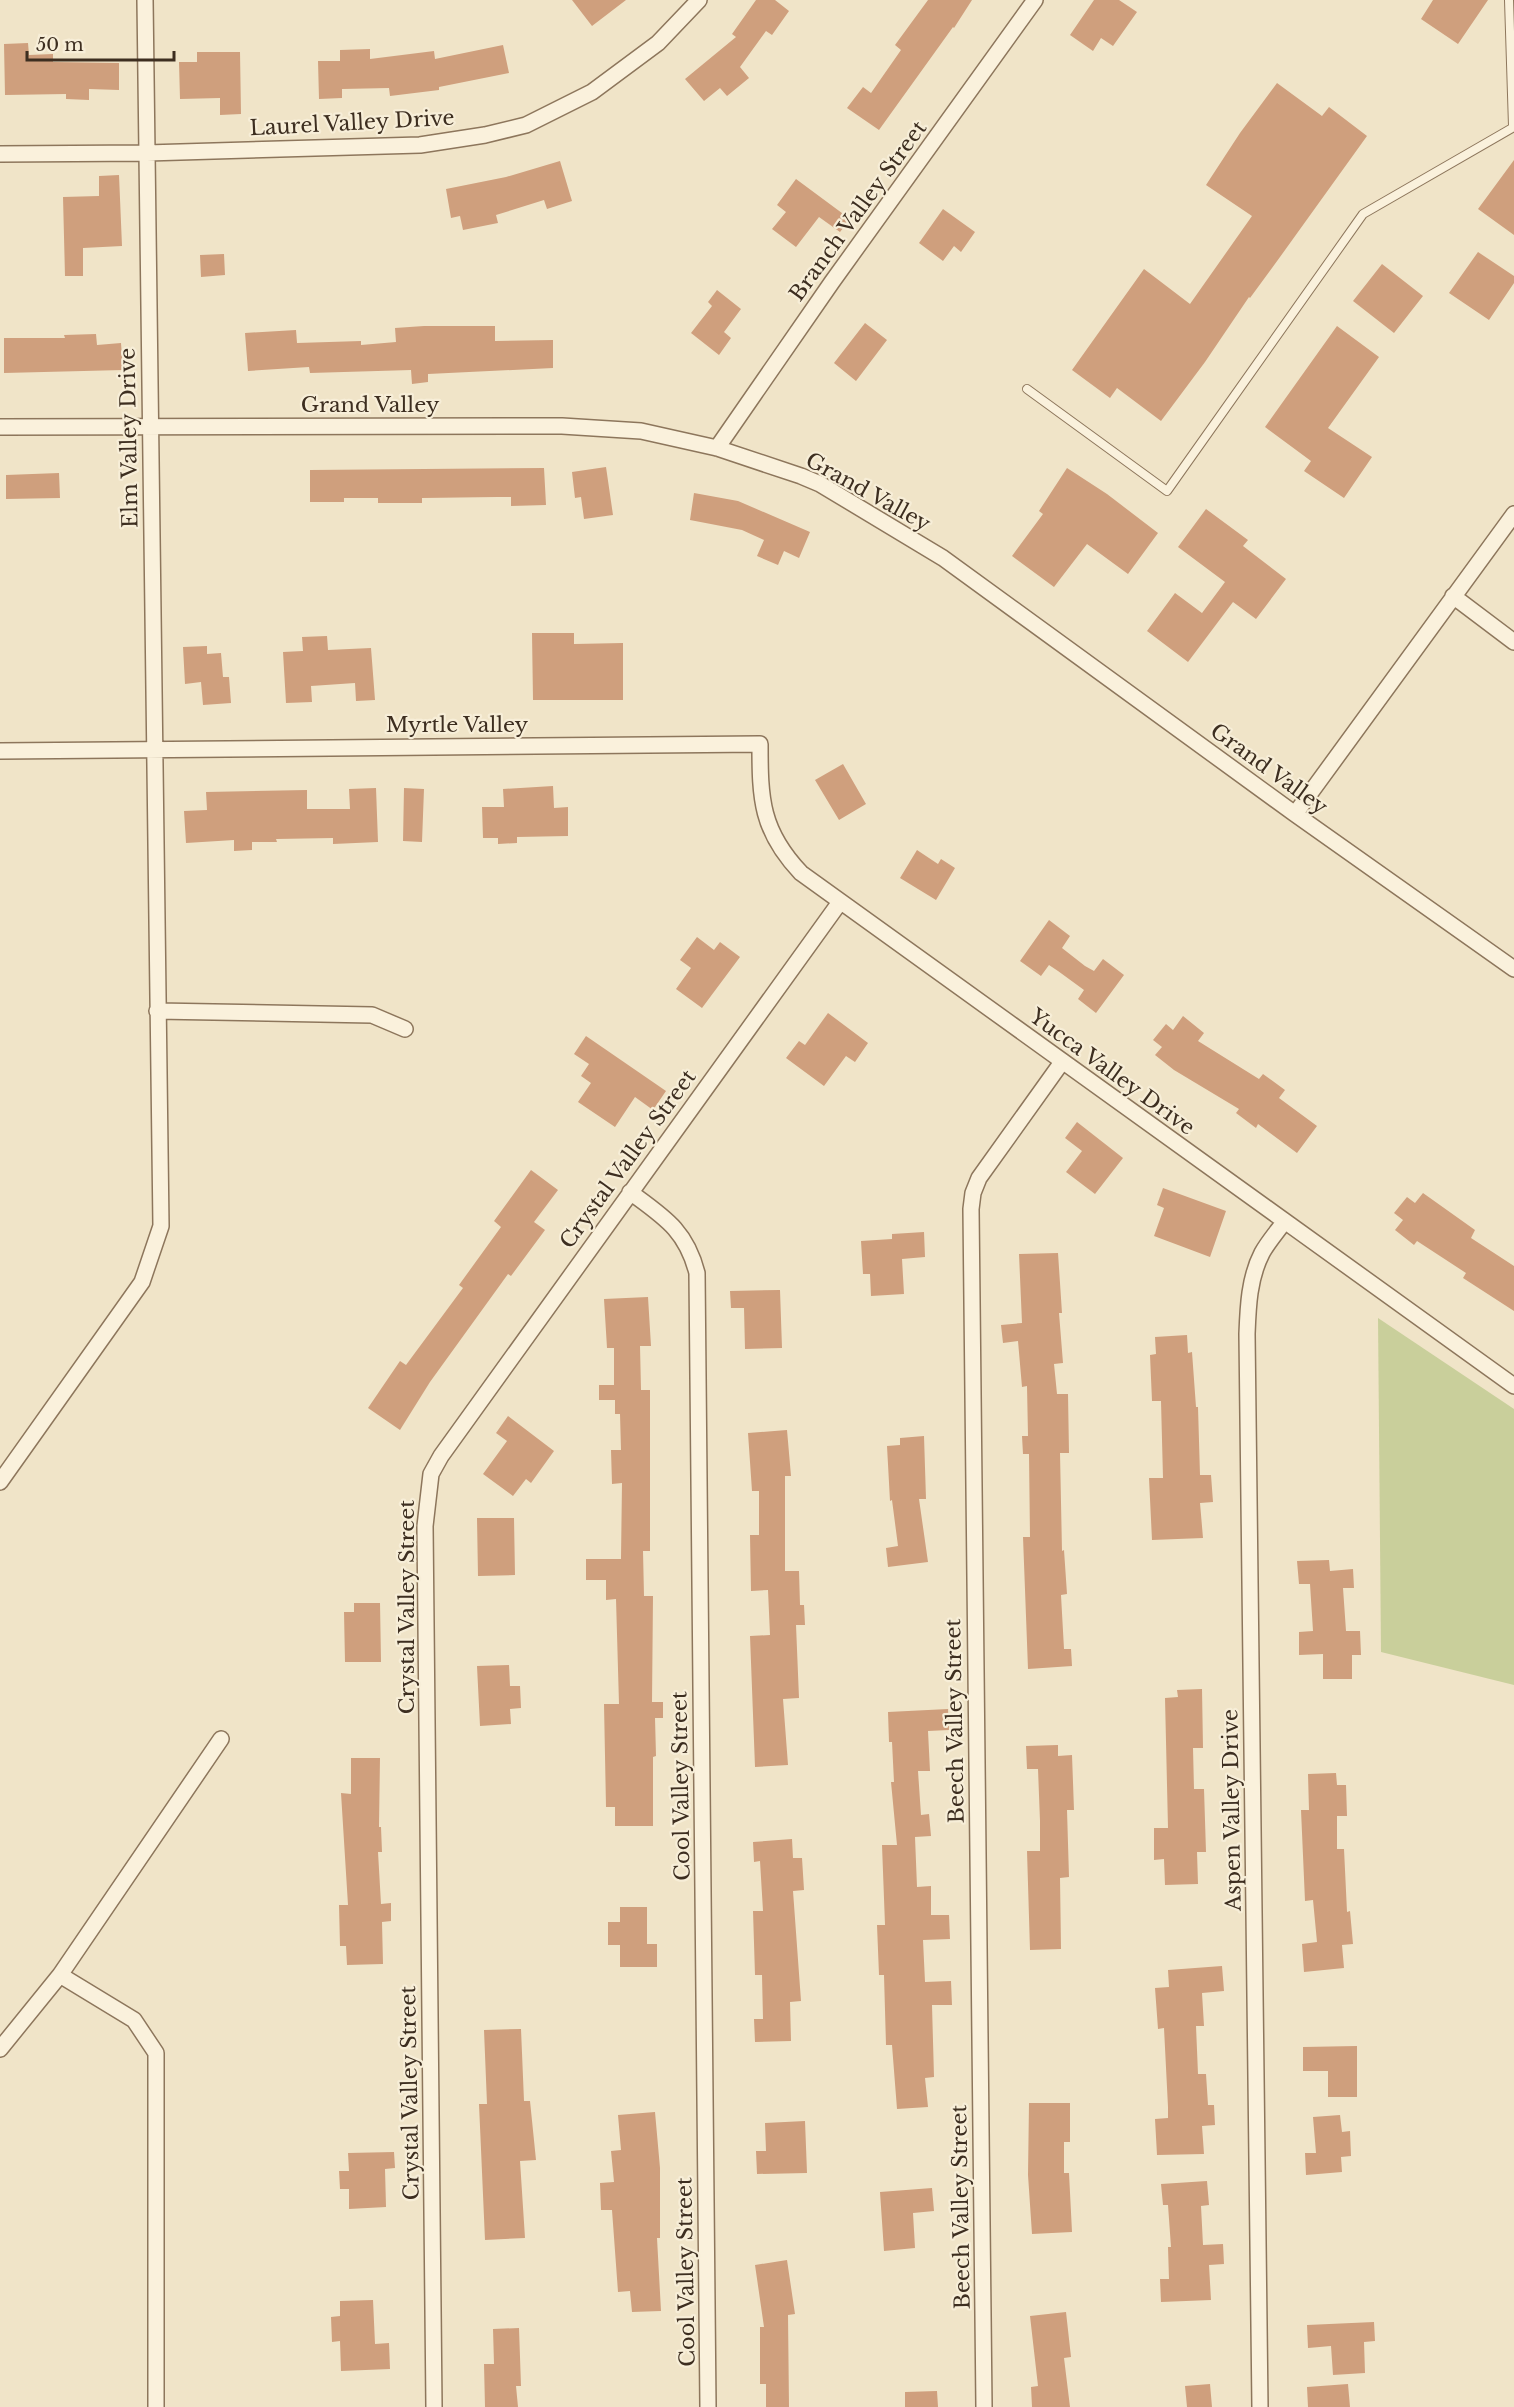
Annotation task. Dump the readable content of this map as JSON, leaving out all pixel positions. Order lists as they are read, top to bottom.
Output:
{
  "streets": {
    "street": [
      "Laurel Valley Drive",
      "Branch Valley Street",
      "Grand Valley",
      "Elm Valley Drive",
      "Myrtle Valley",
      "Yucca Valley Drive",
      "Crystal Valley Street",
      "Beech Valley Street",
      "Cool Valley Street",
      "Aspen Valley Drive"
    ]
  },
  "crossings": [
    ["Laurel Valley Drive", "Elm Valley Drive"],
    ["Branch Valley Street", "Grand Valley"],
    ["Grand Valley", "Elm Valley Drive"],
    ["Elm Valley Drive", "Myrtle Valley"],
    ["Myrtle Valley", "Yucca Valley Drive"],
    ["Yucca Valley Drive", "Crystal Valley Street"],
    ["Yucca Valley Drive", "Beech Valley Street"],
    ["Yucca Valley Drive", "Aspen Valley Drive"],
    ["Crystal Valley Street", "Cool Valley Street"]
  ],
  "scale_bar": "50 m"
}
